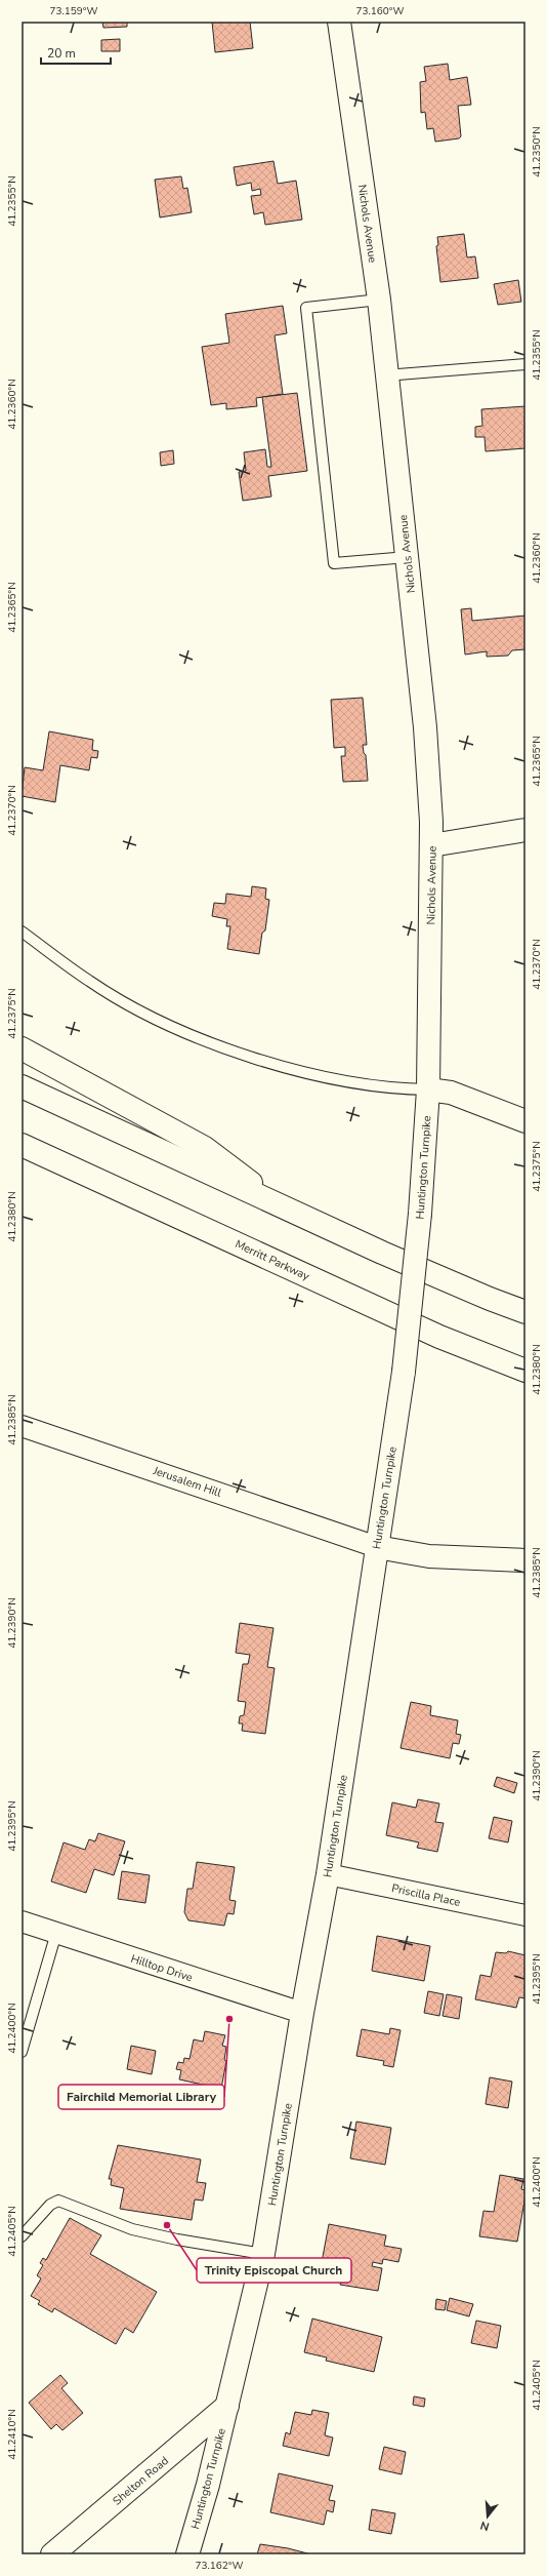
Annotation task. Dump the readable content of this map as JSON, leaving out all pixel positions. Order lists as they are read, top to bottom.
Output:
{
  "streets": {
    "main road": [
      "Nichols Avenue",
      "Huntington Turnpike",
      "Merritt Parkway",
      "Shelton Road"
    ],
    "street": ["Jerusalem Hill", "Priscilla Place", "Hilltop Drive"]
  },
  "crossings": [
    ["Nichols Avenue", "Huntington Turnpike"],
    ["Huntington Turnpike", "Jerusalem Hill"],
    ["Huntington Turnpike", "Priscilla Place"],
    ["Huntington Turnpike", "Hilltop Drive"],
    ["Huntington Turnpike", "Shelton Road"]
  ],
  "places": ["Fairchild Memorial Library", "Trinity Episcopal Church"],
  "scale_bar": "20 m",
  "north": "bottom",
  "coordinates": [
    "73.159°W",
    "73.160°W",
    "41.2350°N",
    "41.2355°N",
    "41.2360°N",
    "41.2365°N",
    "41.2370°N",
    "41.2375°N",
    "41.2380°N",
    "41.2385°N",
    "41.2390°N",
    "41.2395°N",
    "41.2400°N",
    "41.2405°N",
    "41.2410°N",
    "73.162°W"
  ]
}
